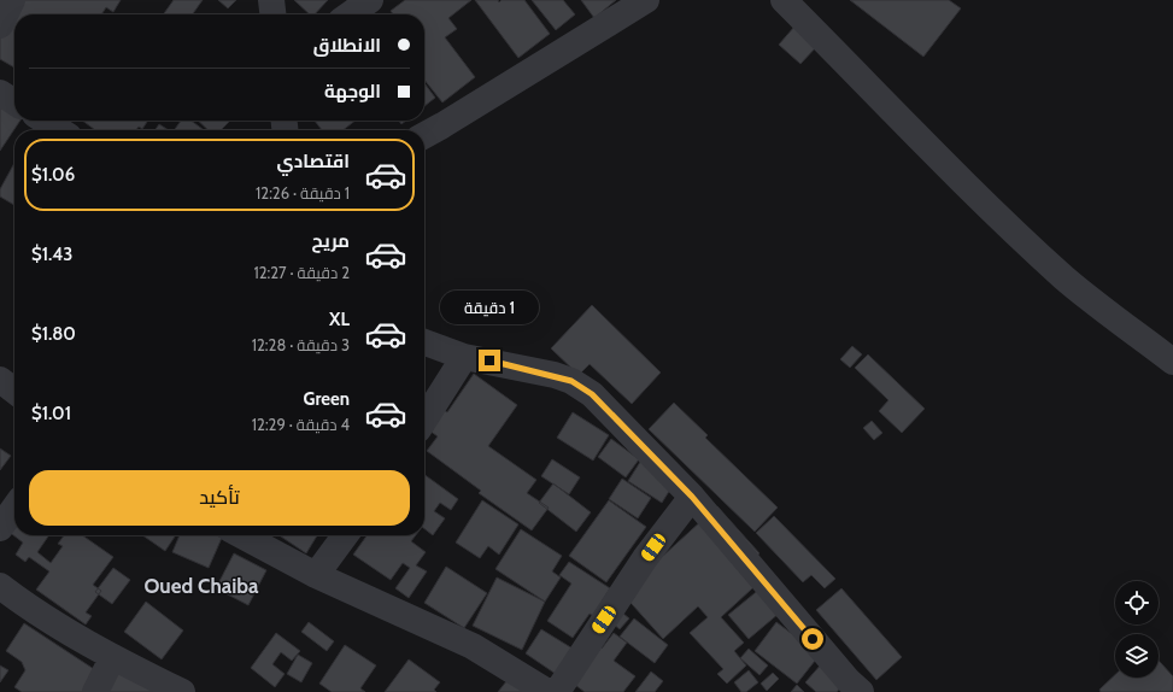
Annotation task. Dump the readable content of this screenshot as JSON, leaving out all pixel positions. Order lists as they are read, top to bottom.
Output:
{
  "districts": ["Oued Chaiba"],
  "page": {
    "banner": ["الانطلاق", "الوجهة"],
    "list": [
      {
        "name": "اقتصادي",
        "note": "1 دقيقة · 12:26",
        "value": "$1.06"
      },
      {
        "name": "مريح",
        "note": "2 دقيقة · 12:27",
        "value": "$1.43"
      },
      {
        "name": "XL",
        "note": "3 دقيقة · 12:28",
        "value": "$1.80"
      },
      {
        "name": "Green",
        "note": "4 دقيقة · 12:29",
        "value": "$1.01"
      }
    ],
    "bubble": "1 دقيقة",
    "buttons": "تأكيد"
  }
}
